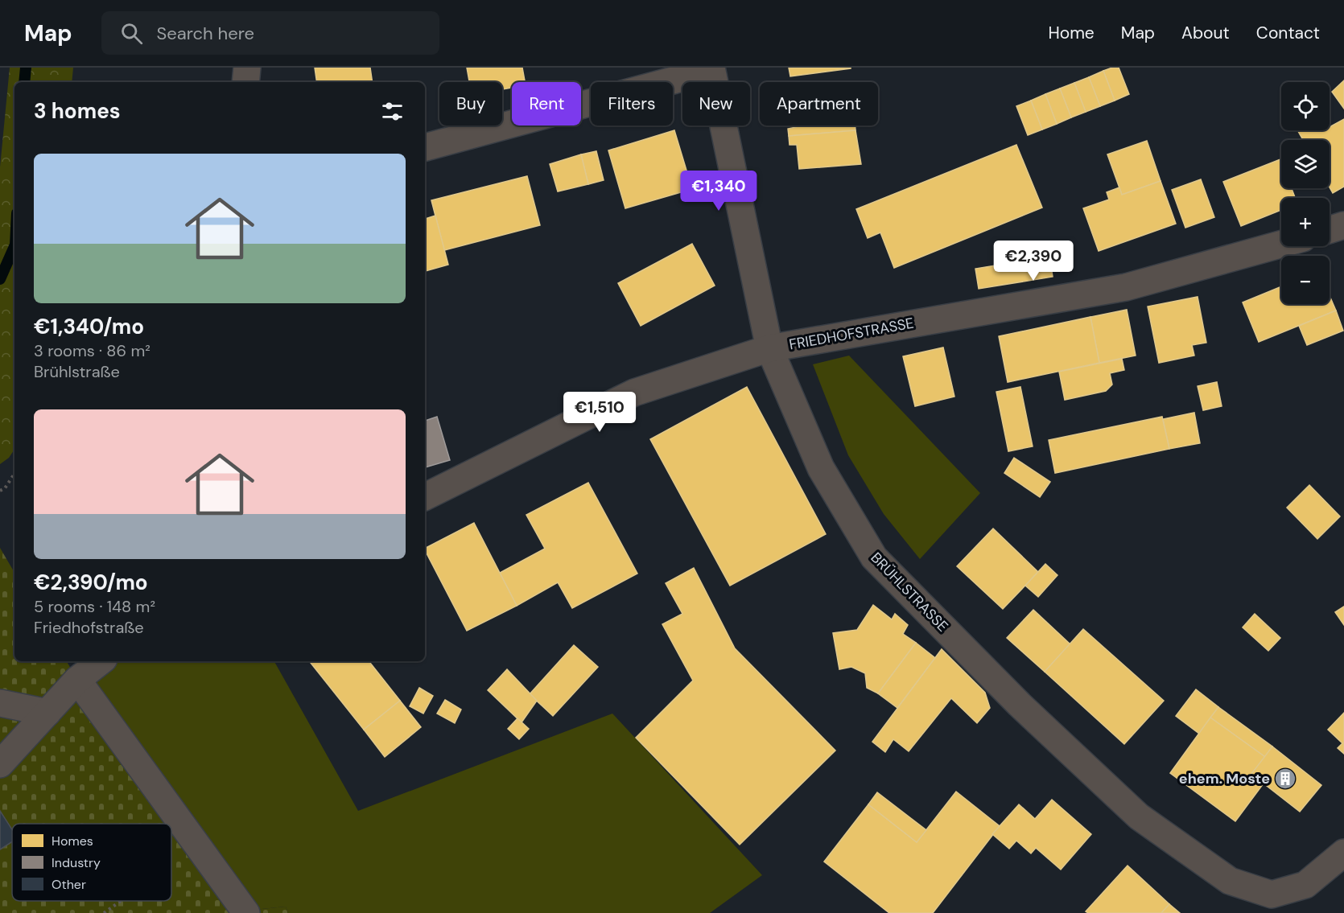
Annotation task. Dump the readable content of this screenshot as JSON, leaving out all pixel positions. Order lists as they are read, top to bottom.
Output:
{
  "streets": {
    "street": ["FRIEDHOFSTRASSE", "BRÜHLSTRASSE"]
  },
  "crossings": [
    ["FRIEDHOFSTRASSE", "BRÜHLSTRASSE"]
  ],
  "places": {
    "building": ["ehem. Moste"]
  },
  "legend": ["Homes", "Industry", "Other"],
  "page": {
    "header": "Map",
    "search": "Search here",
    "nav": [
      "Home",
      "Map",
      "About",
      "Contact"
    ],
    "map_buttons": ["+", "−"],
    "chip": [
      "Buy",
      "Rent",
      "Filters",
      "New",
      "Apartment"
    ],
    "heading": "3 homes",
    "list": [
      {
        "name": "€1,340/mo",
        "note": "3 rooms · 86 m² · Brühlstraße"
      },
      {
        "name": "€2,390/mo",
        "note": "5 rooms · 148 m² · Friedhofstraße"
      }
    ],
    "price": ["€1,340", "€2,390", "€1,510"]
  }
}
